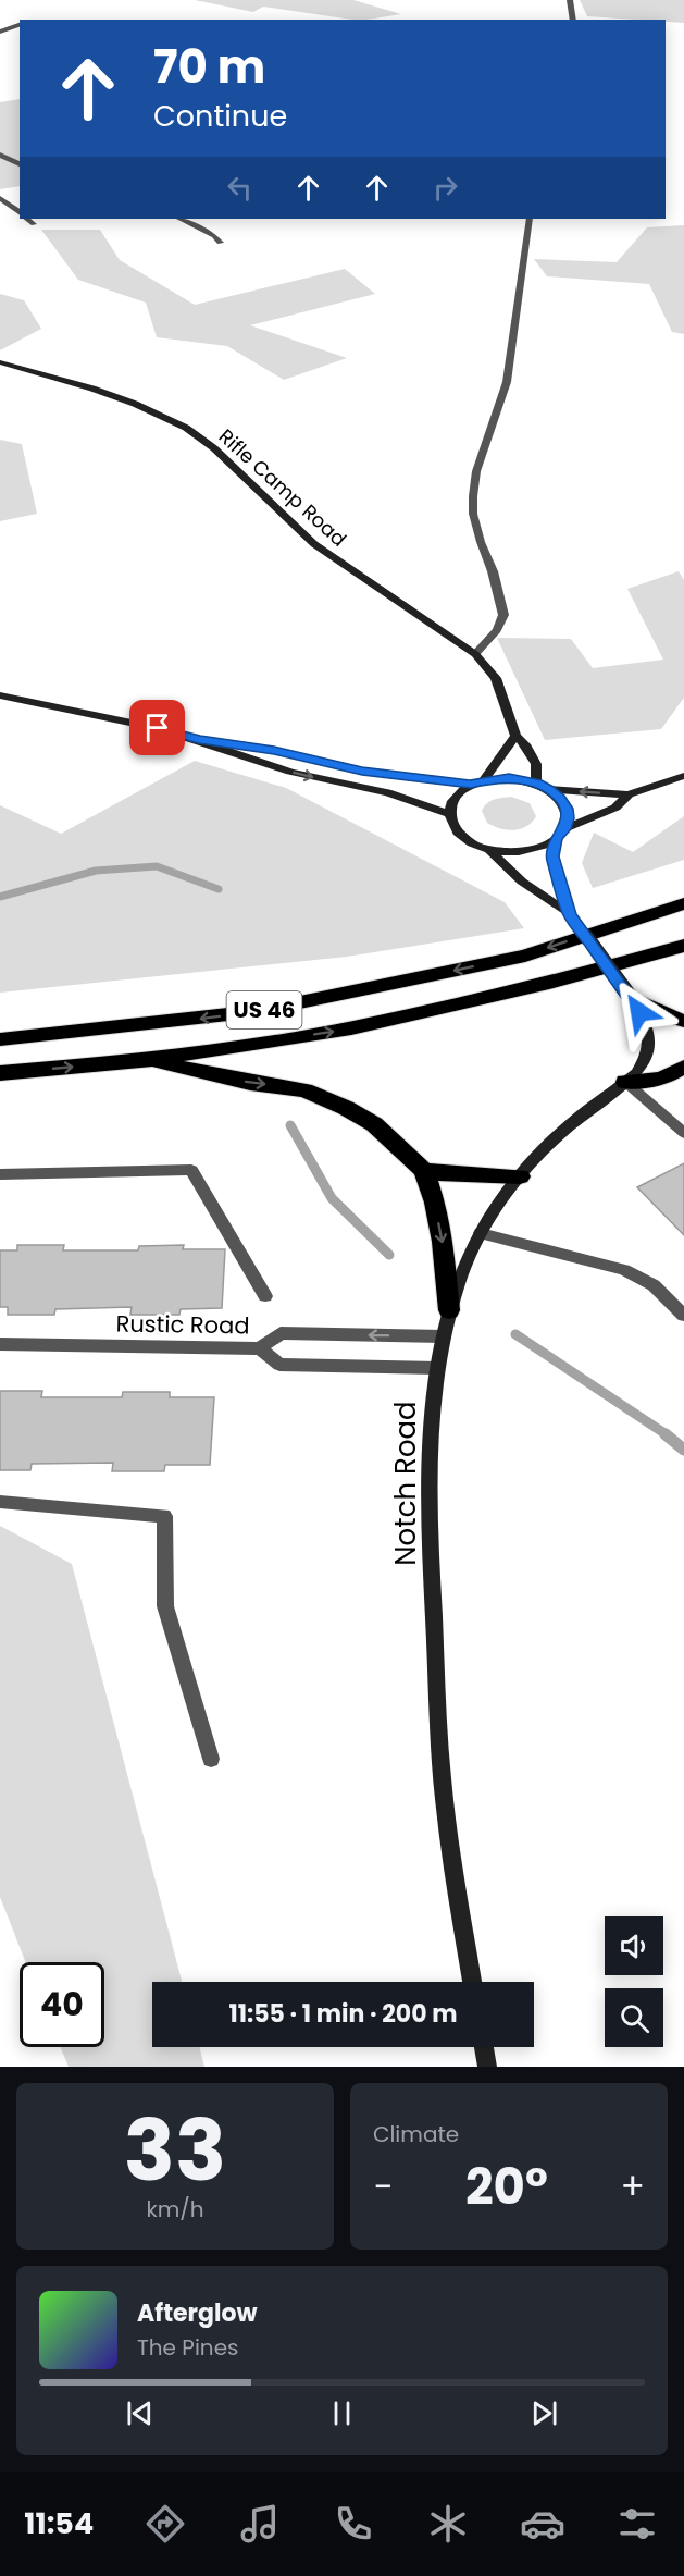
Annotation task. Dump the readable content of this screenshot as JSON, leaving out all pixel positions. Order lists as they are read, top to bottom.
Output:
{
  "streets": {
    "highway": ["US 46"],
    "street": ["Rifle Camp Road", "Rustic Road", "Notch Road"]
  },
  "crossings": [
    ["Rifle Camp Road", "Notch Road"],
    ["Rustic Road", "Notch Road"]
  ],
  "page": {
    "turn": ["70 m", "Continue"],
    "limit": "40",
    "trip": "11:55 · 1 min · 200 m",
    "tile": [
      ["33", "km/h"],
      "Climate"
    ],
    "heat": ["−", "20°", "+"],
    "song": ["Afterglow", "The Pines"],
    "tabs": "11:54"
  }
}
